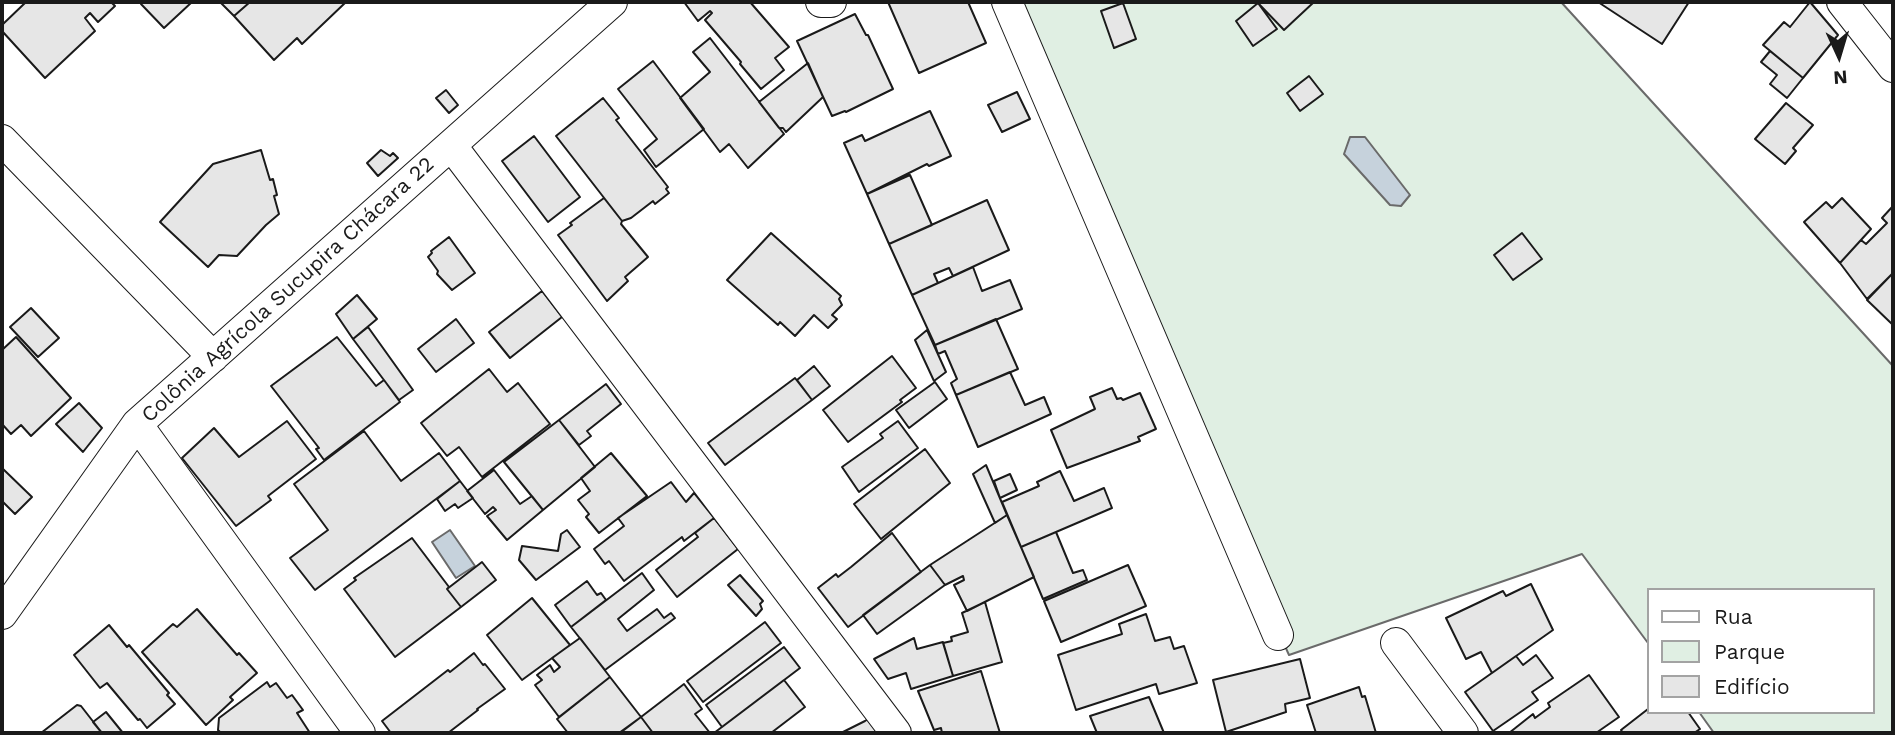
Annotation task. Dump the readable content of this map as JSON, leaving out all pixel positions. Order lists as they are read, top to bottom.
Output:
{
  "streets": {
    "street": ["Colônia Agrícola Sucupira Chácara 22"]
  },
  "legend": ["Rua", "Parque", "Edifício"],
  "north": "bottom"
}
